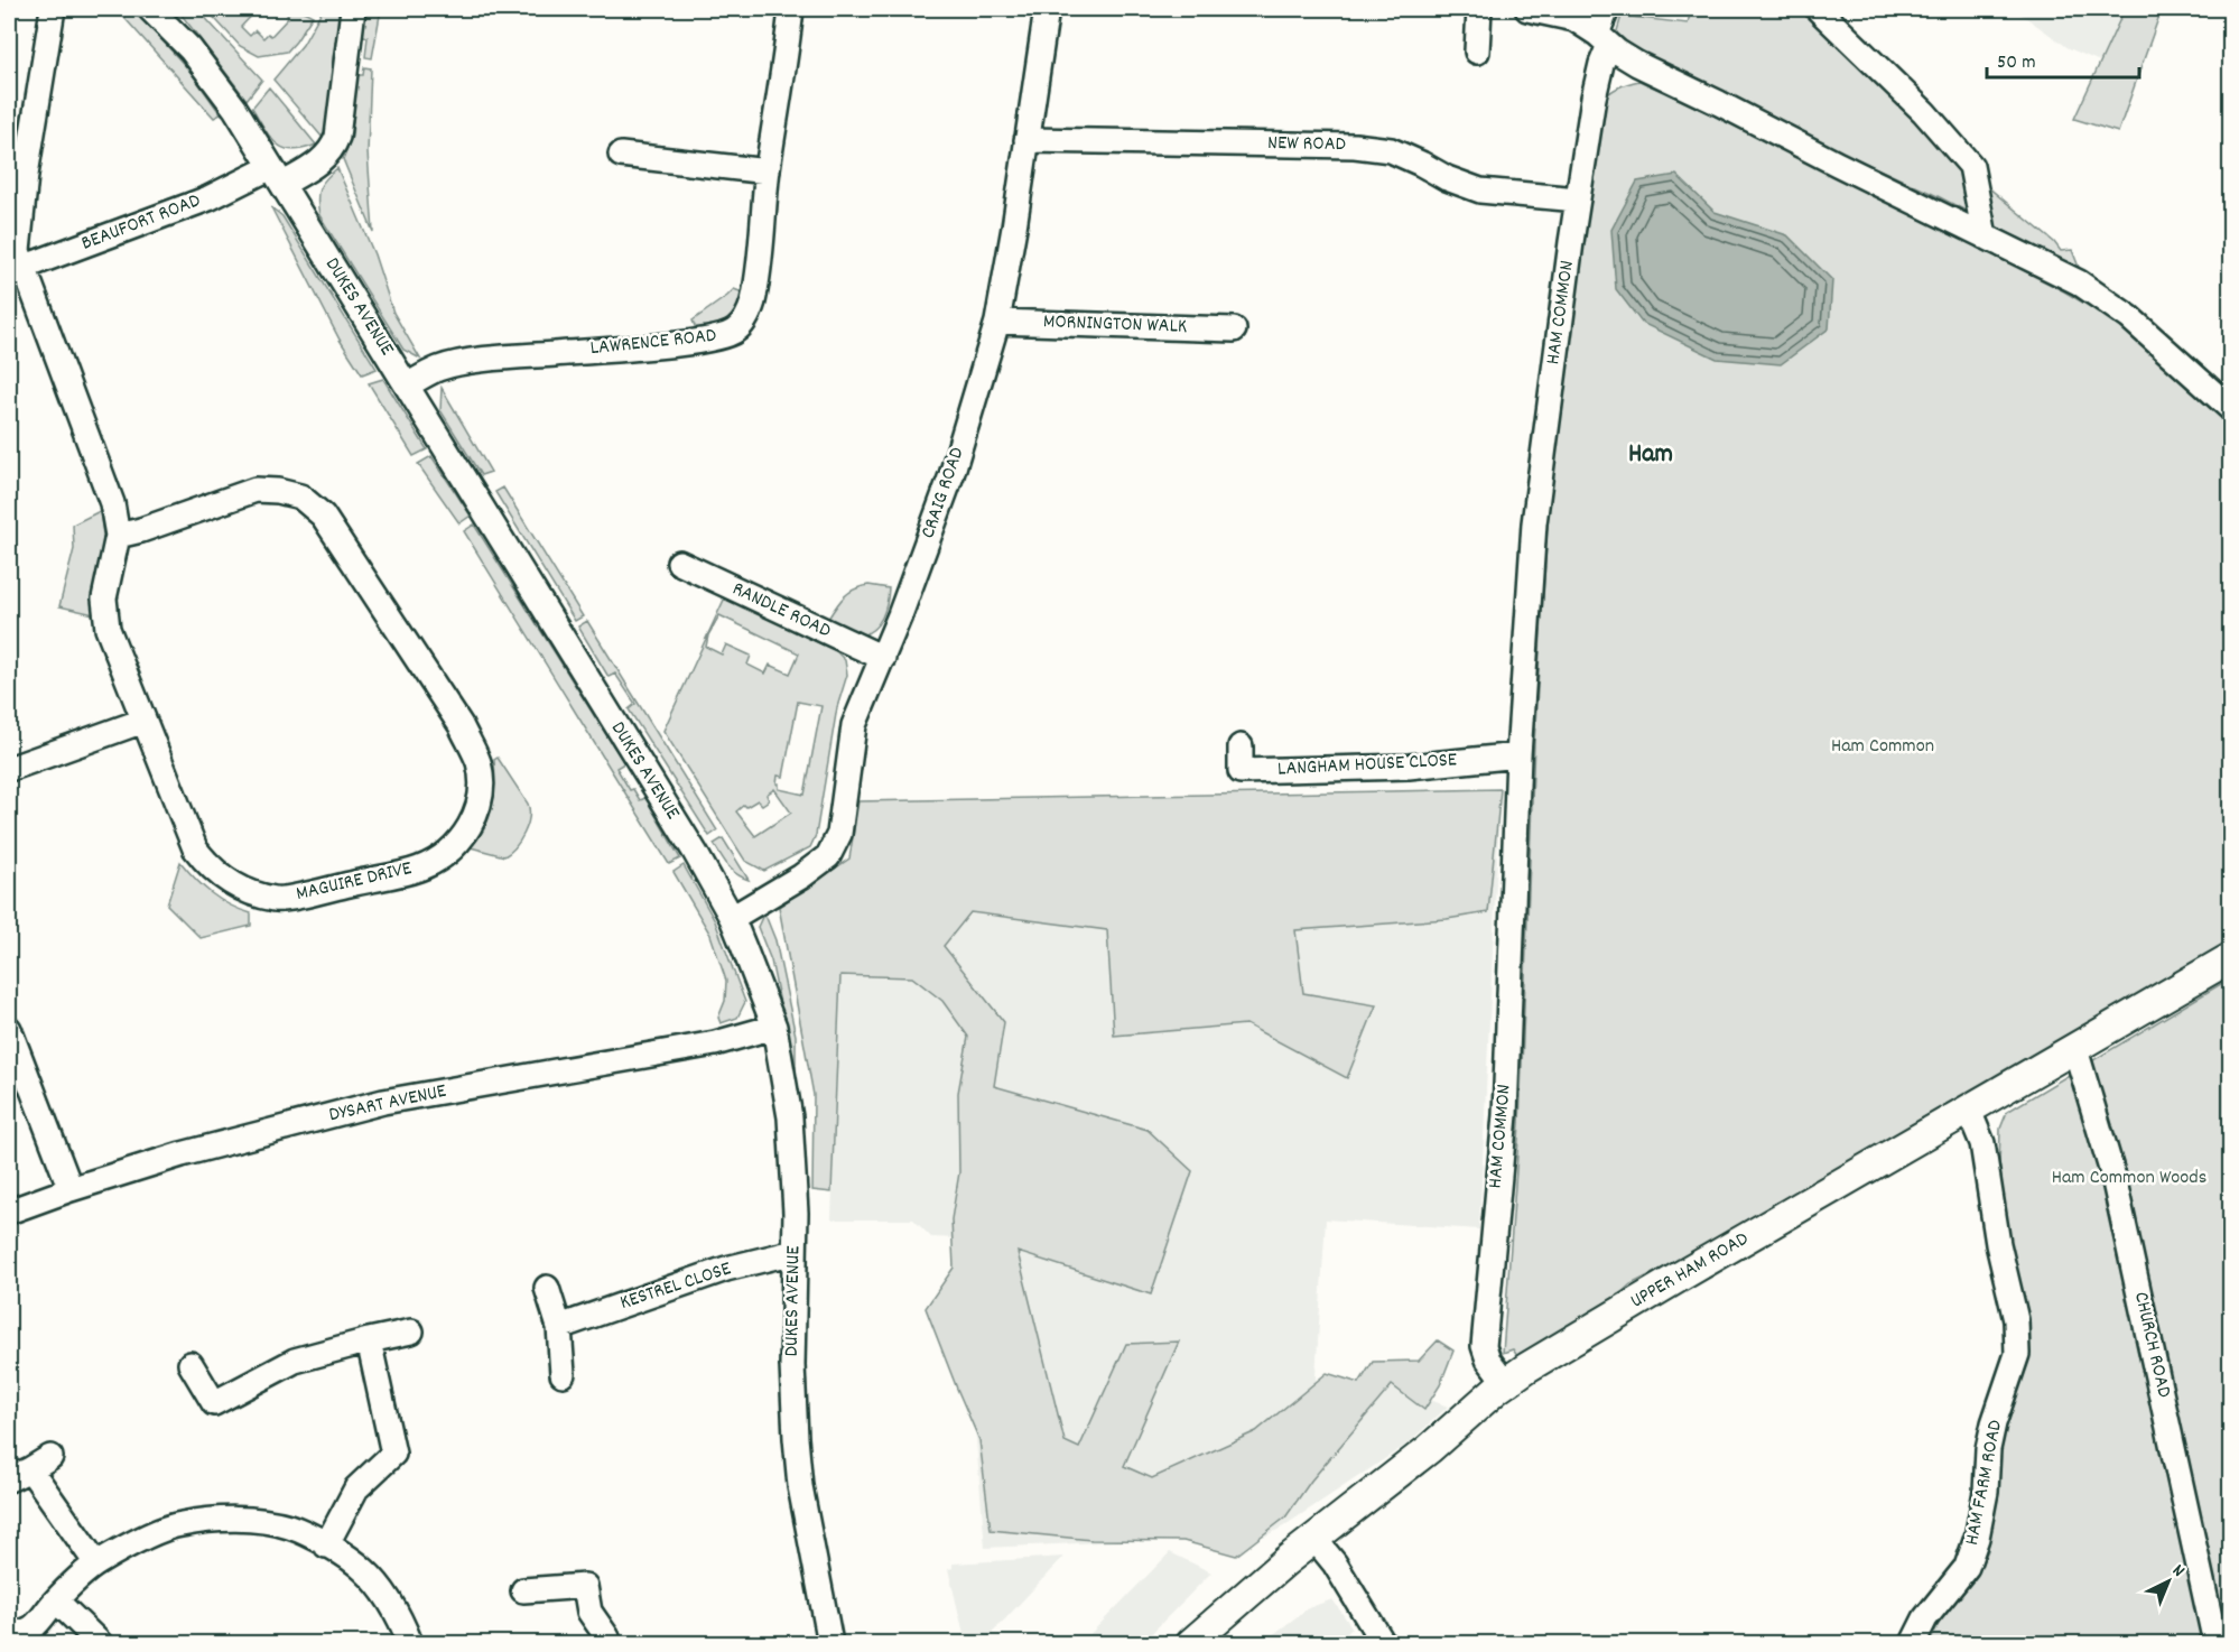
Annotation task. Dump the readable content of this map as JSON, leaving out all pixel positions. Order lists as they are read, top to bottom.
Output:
{
  "streets": {
    "main road": ["UPPER HAM ROAD"],
    "street": [
      "NEW ROAD",
      "BEAUFORT ROAD",
      "DUKES AVENUE",
      "HAM COMMON",
      "MORNINGTON WALK",
      "LAWRENCE ROAD",
      "CRAIG ROAD",
      "RANDLE ROAD",
      "LANGHAM HOUSE CLOSE",
      "MAGUIRE DRIVE",
      "DYSART AVENUE",
      "KESTREL CLOSE",
      "CHURCH ROAD",
      "HAM FARM ROAD"
    ]
  },
  "crossings": [
    ["NEW ROAD", "HAM COMMON"],
    ["NEW ROAD", "CRAIG ROAD"],
    ["BEAUFORT ROAD", "DUKES AVENUE"],
    ["BEAUFORT ROAD", "MAGUIRE DRIVE"],
    ["DUKES AVENUE", "LAWRENCE ROAD"],
    ["DUKES AVENUE", "CRAIG ROAD"],
    ["DUKES AVENUE", "DYSART AVENUE"],
    ["DUKES AVENUE", "KESTREL CLOSE"],
    ["HAM COMMON", "LANGHAM HOUSE CLOSE"],
    ["HAM COMMON", "UPPER HAM ROAD"],
    ["MORNINGTON WALK", "CRAIG ROAD"],
    ["CRAIG ROAD", "RANDLE ROAD"],
    ["UPPER HAM ROAD", "CHURCH ROAD"],
    ["UPPER HAM ROAD", "HAM FARM ROAD"]
  ],
  "districts": ["Ham"],
  "parks": ["Ham Common", "Ham Common Woods"],
  "scale_bar": "50 m",
  "north": "top right"
}
